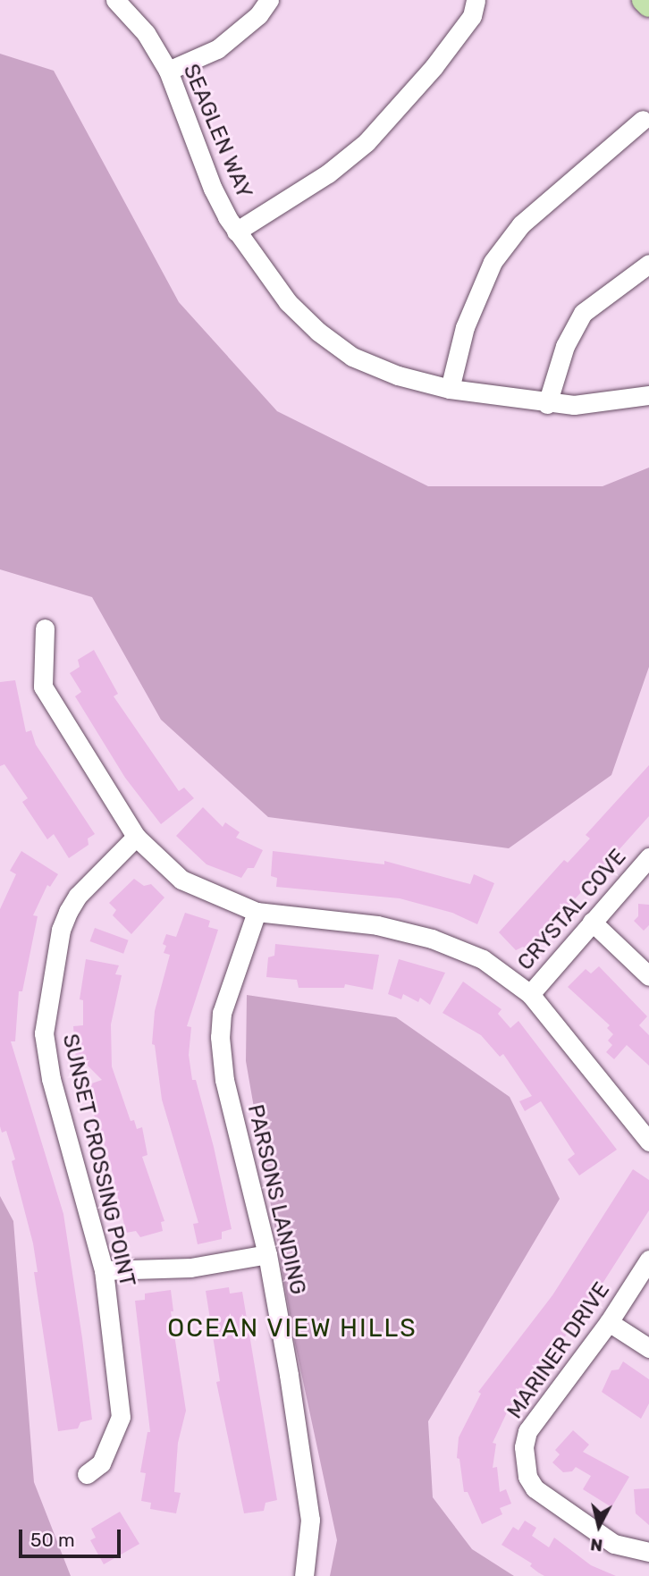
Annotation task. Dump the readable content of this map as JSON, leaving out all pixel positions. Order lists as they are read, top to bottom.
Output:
{
  "streets": {
    "street": [
      "SEAGLEN WAY",
      "CRYSTAL COVE",
      "SUNSET CROSSING POINT",
      "PARSONS LANDING",
      "MARINER DRIVE"
    ]
  },
  "districts": ["OCEAN VIEW HILLS"],
  "scale_bar": "50 m",
  "north": "bottom"
}
